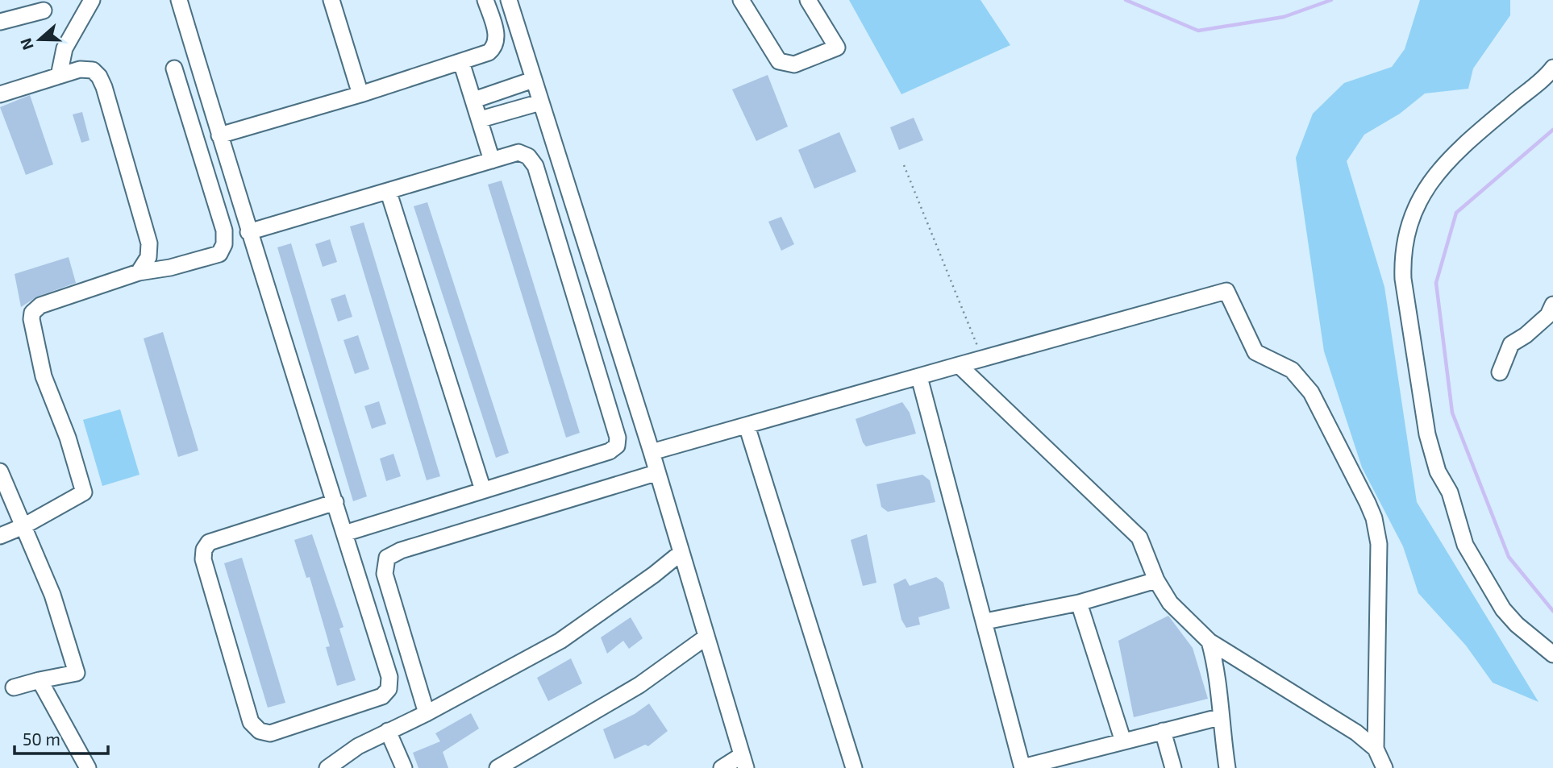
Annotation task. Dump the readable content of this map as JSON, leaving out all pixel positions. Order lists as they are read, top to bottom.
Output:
{
  "scale_bar": "50 m",
  "north": "left"
}
